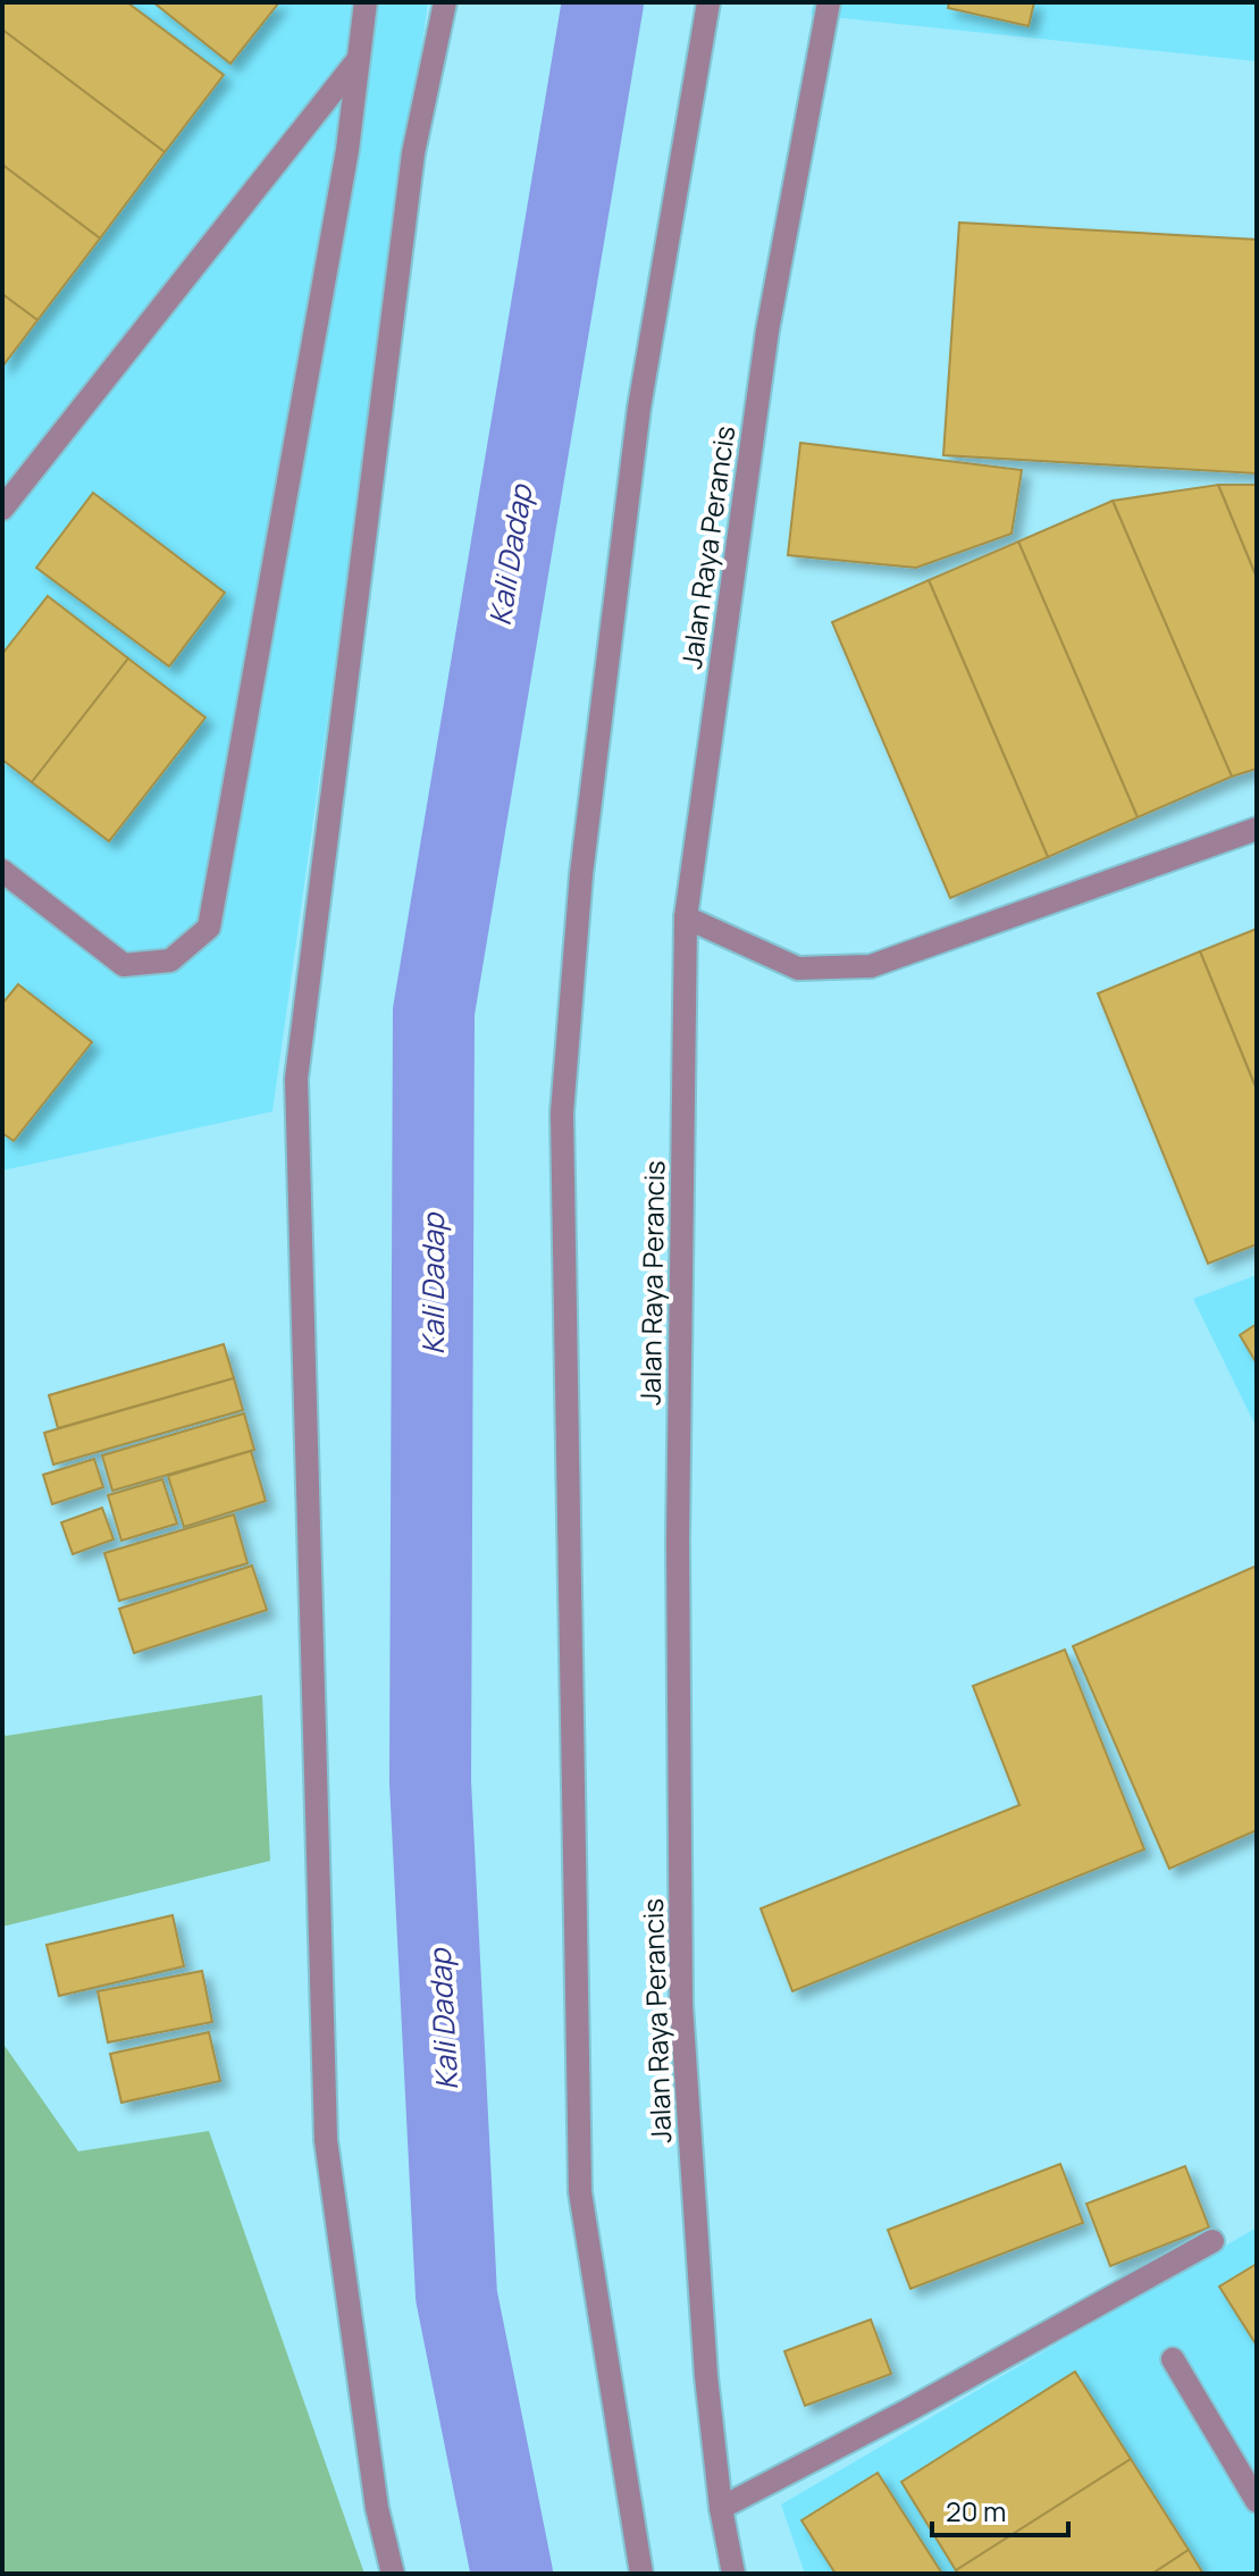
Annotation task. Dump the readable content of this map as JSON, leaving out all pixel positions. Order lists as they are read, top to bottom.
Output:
{
  "streets": {
    "street": ["Jalan Raya Perancis"]
  },
  "water": ["Kali Dadap"],
  "scale_bar": "20 m"
}
